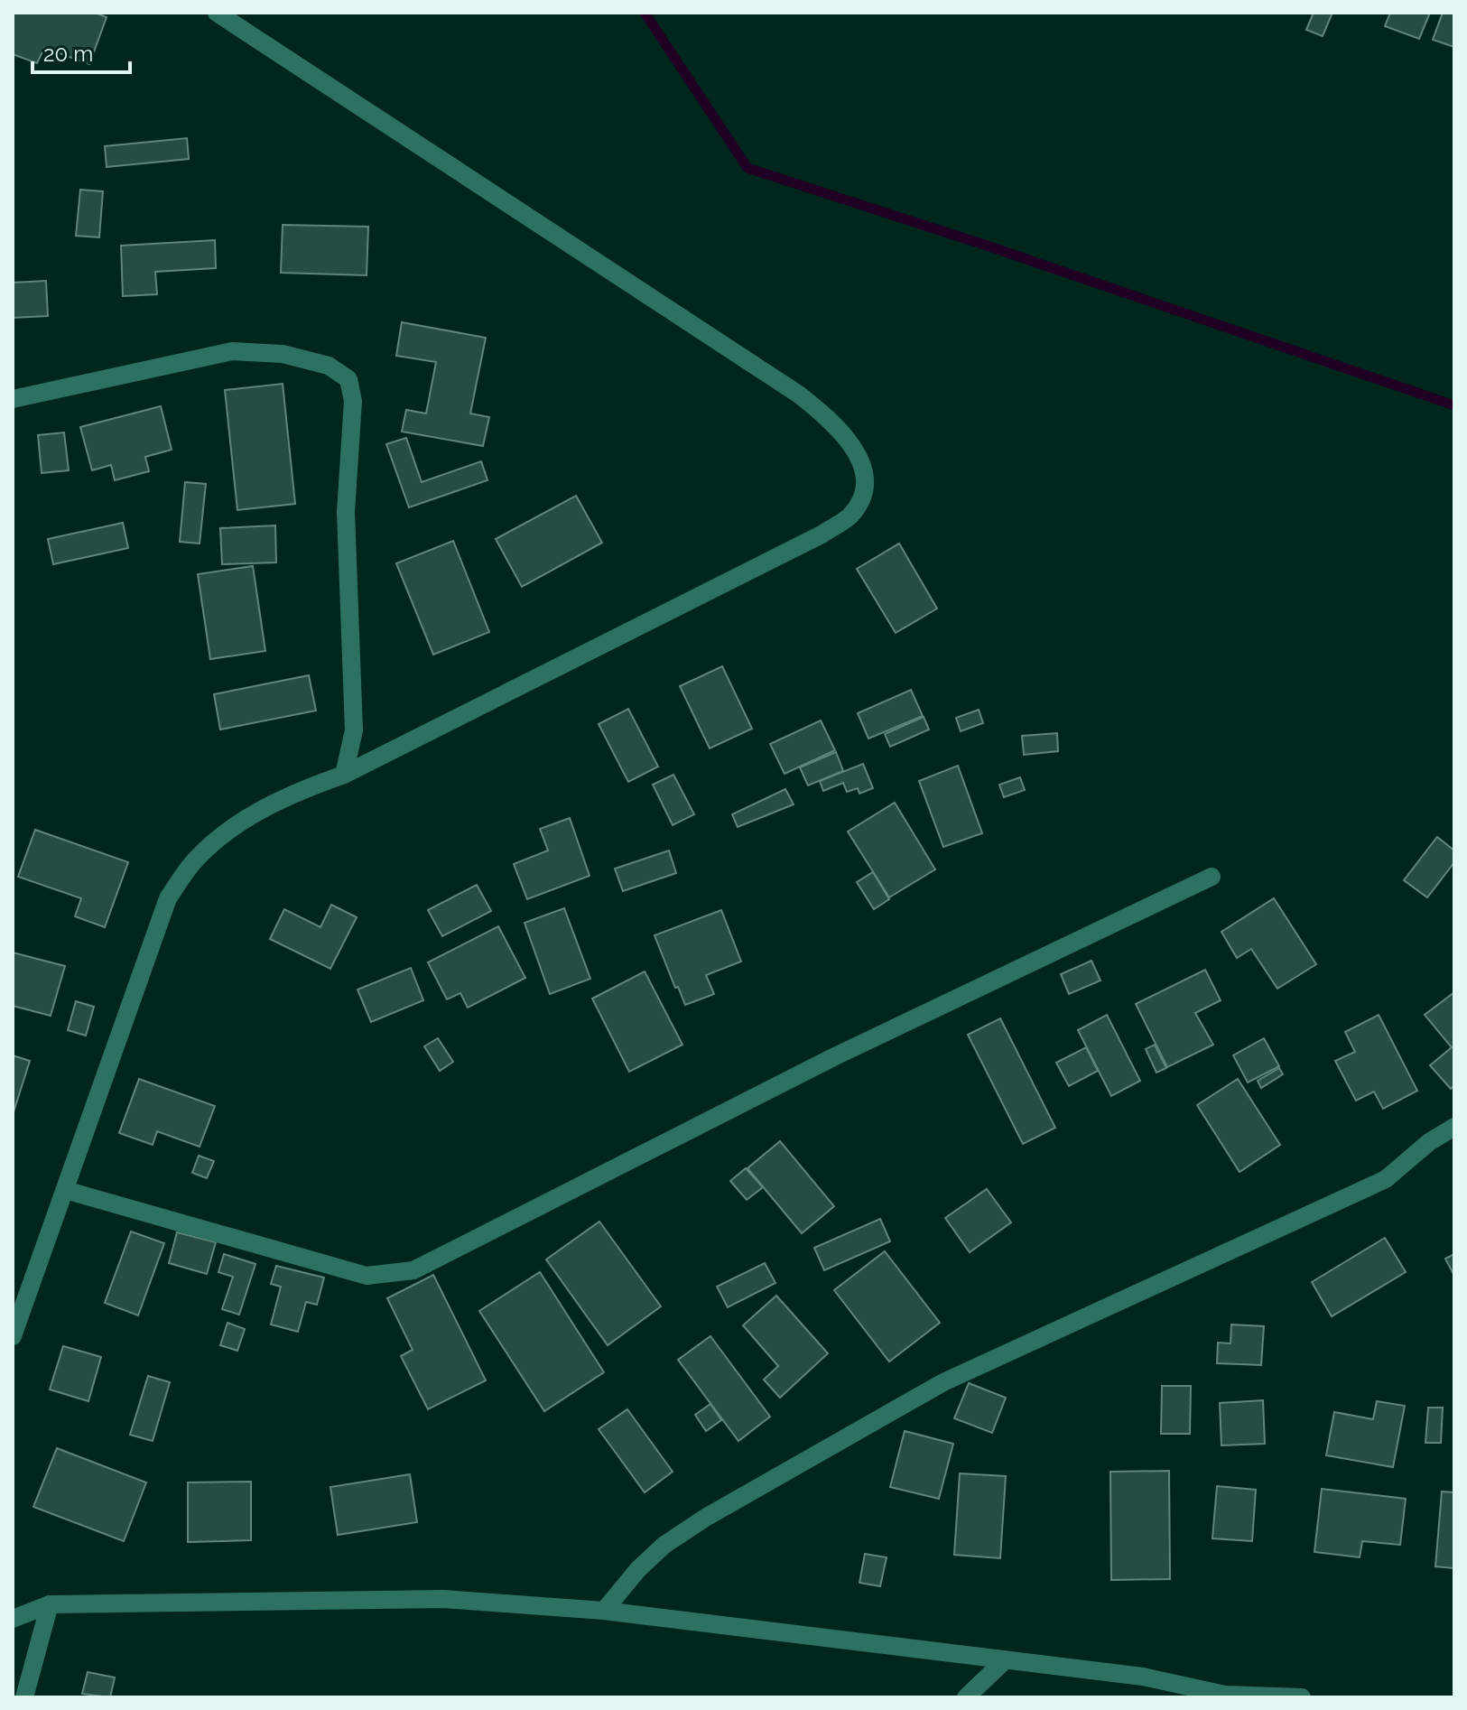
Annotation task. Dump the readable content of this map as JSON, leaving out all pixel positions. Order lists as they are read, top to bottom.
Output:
{
  "scale_bar": "20 m"
}
